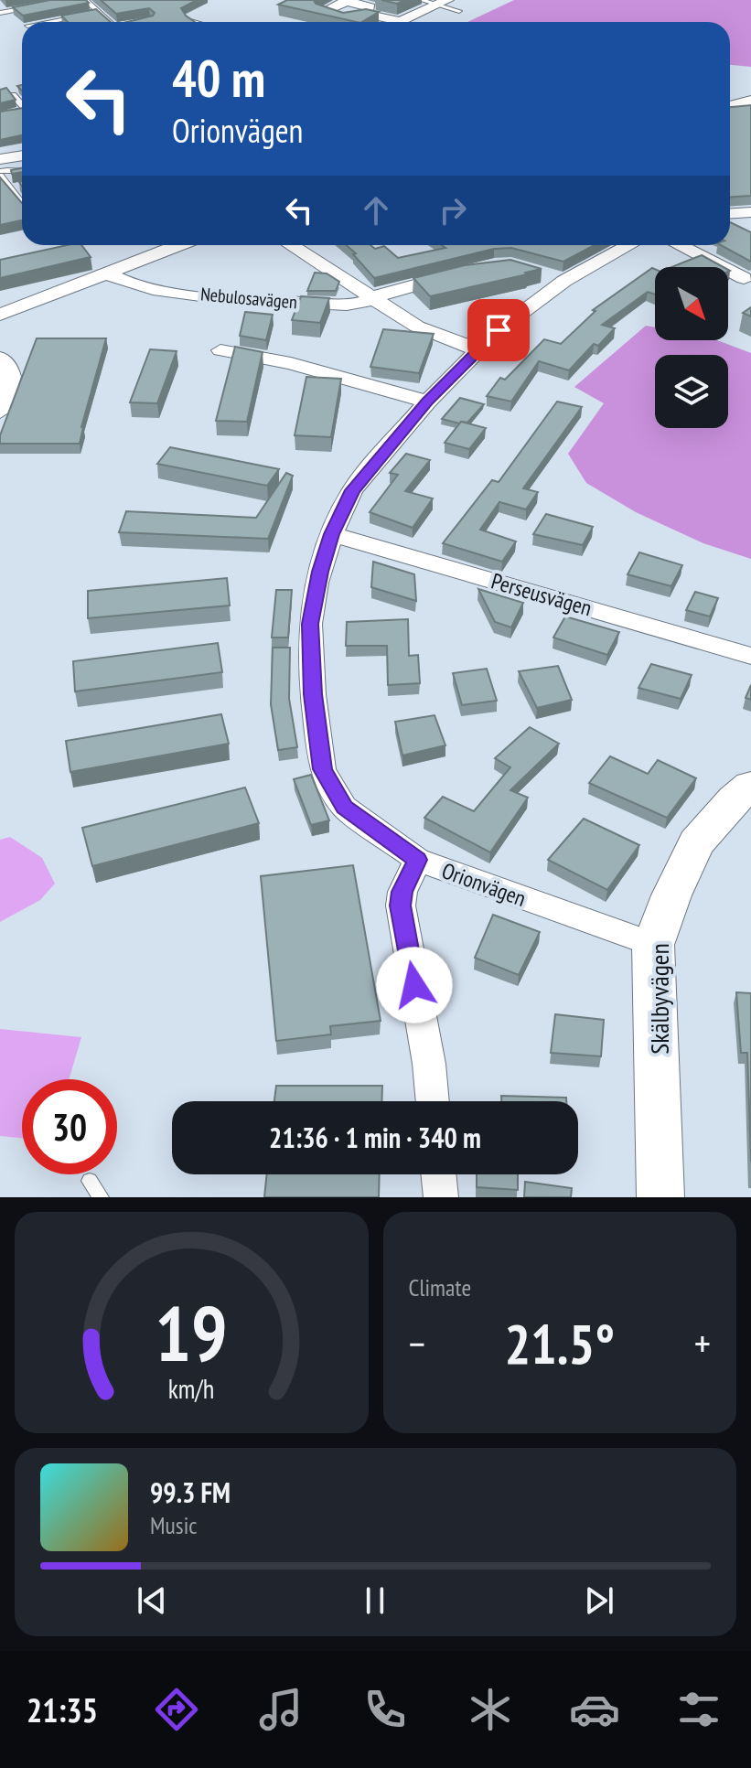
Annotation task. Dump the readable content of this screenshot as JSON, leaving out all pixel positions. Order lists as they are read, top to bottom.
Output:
{
  "streets": {
    "street": [
      "Nebulosavägen",
      "Perseusvägen",
      "Orionvägen",
      "Skälbyvägen"
    ]
  },
  "crossings": [
    ["Perseusvägen", "Orionvägen"],
    ["Orionvägen", "Skälbyvägen"]
  ],
  "north": "bottom right",
  "page": {
    "turn": ["40 m", "Orionvägen"],
    "limit": "30",
    "trip": "21:36 · 1 min · 340 m",
    "tile": "Climate",
    "heat": ["−", "21.5°", "+"],
    "song": ["99.3 FM", "Music"],
    "tabs": "21:35",
    "gauge": ["19", "km/h"]
  }
}
